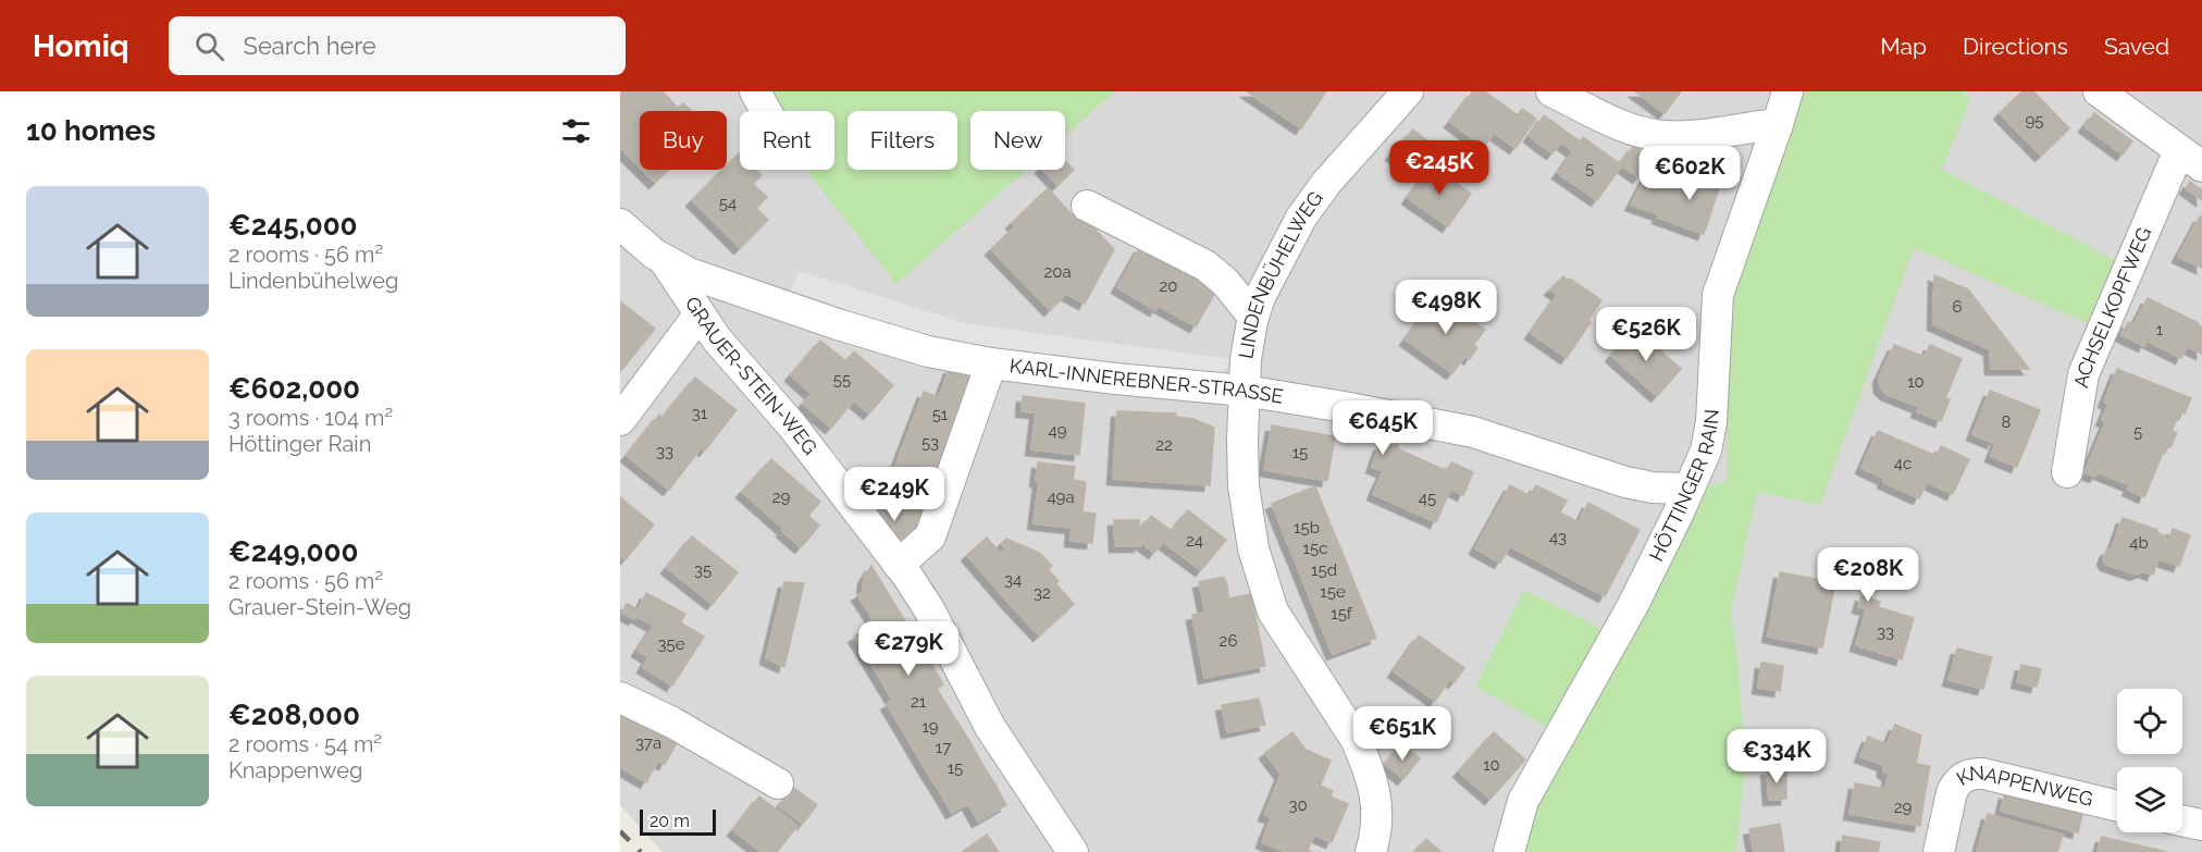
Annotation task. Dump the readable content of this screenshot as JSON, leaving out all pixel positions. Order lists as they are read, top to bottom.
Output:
{
  "streets": {
    "street": [
      "LINDENBÜHELWEG",
      "ACHSELKOPFWEG",
      "GRAUER-STEIN-WEG",
      "KARL-INNEREBNER-STRASSE",
      "HÖTTINGER RAIN",
      "KNAPPENWEG"
    ]
  },
  "crossings": [
    ["LINDENBÜHELWEG", "KARL-INNEREBNER-STRASSE"],
    ["GRAUER-STEIN-WEG", "KARL-INNEREBNER-STRASSE"],
    ["KARL-INNEREBNER-STRASSE", "HÖTTINGER RAIN"]
  ],
  "house_numbers": [
    "95",
    "5",
    "54",
    "20a",
    "20",
    "6",
    "1",
    "55",
    "10",
    "31",
    "51",
    "8",
    "49",
    "5",
    "53",
    "22",
    "33",
    "15",
    "4c",
    "29",
    "49a",
    "45",
    "15b",
    "43",
    "24",
    "4b",
    "15c",
    "35",
    "15d",
    "34",
    "15e",
    "32",
    "15f",
    "33",
    "26",
    "35e",
    "21",
    "19",
    "37a",
    "17",
    "10",
    "15",
    "30",
    "29"
  ],
  "scale_bar": "20 m",
  "page": {
    "header": "Homiq",
    "search": "Search here",
    "nav": ["Map", "Directions", "Saved"],
    "heading": "10 homes",
    "chip": [
      "Buy",
      "Rent",
      "Filters",
      "New"
    ],
    "price": [
      "€245K",
      "€602K",
      "€498K",
      "€526K",
      "€645K",
      "€249K",
      "€208K",
      "€279K",
      "€651K",
      "€334K"
    ],
    "list": [
      {
        "name": "€245,000",
        "note": "2 rooms · 56 m² · Lindenbühelweg"
      },
      {
        "name": "€602,000",
        "note": "3 rooms · 104 m² · Höttinger Rain"
      },
      {
        "name": "€249,000",
        "note": "2 rooms · 56 m² · Grauer-Stein-Weg"
      },
      {
        "name": "€208,000",
        "note": "2 rooms · 54 m² · Knappenweg"
      }
    ],
    "scale": "20 m"
  }
}
